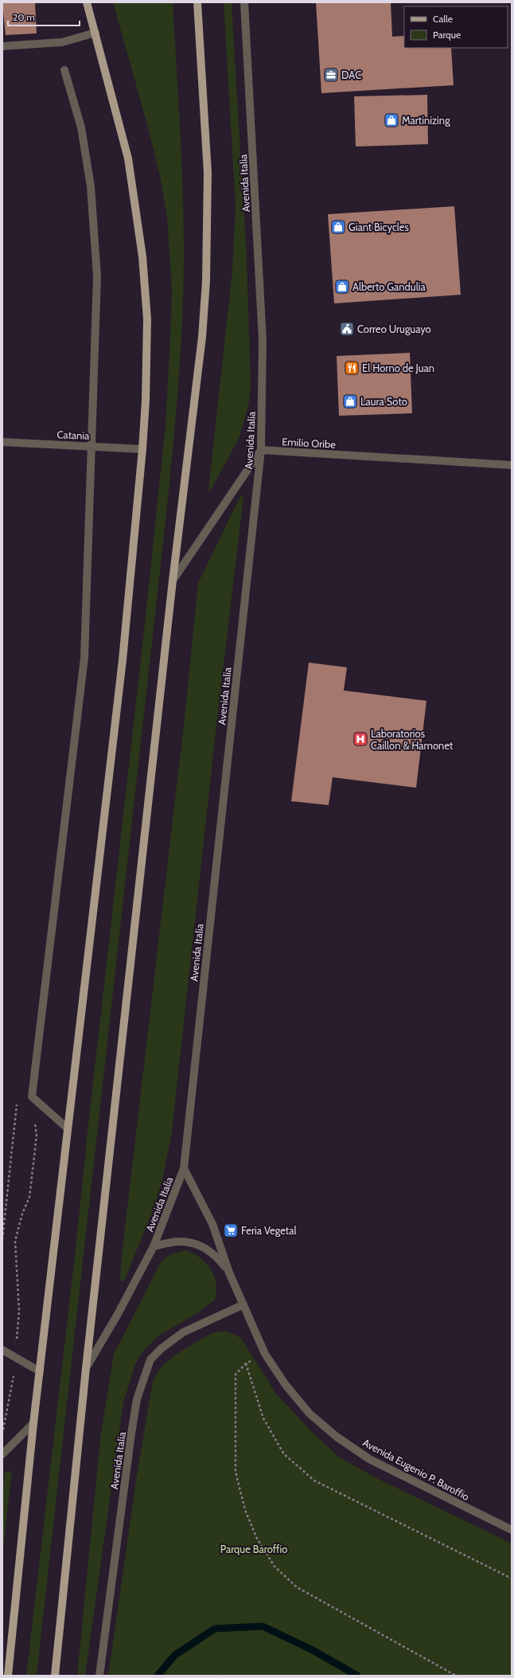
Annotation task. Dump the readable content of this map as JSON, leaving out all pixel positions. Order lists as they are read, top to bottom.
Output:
{
  "streets": {
    "main road": ["Avenida Italia"],
    "street": ["Catania", "Emilio Oribe", "Avenida Eugenio P. Baroffio"]
  },
  "crossings": [
    ["Avenida Italia", "Emilio Oribe"],
    ["Avenida Italia", "Avenida Eugenio P. Baroffio"]
  ],
  "parks": ["Parque Baroffio"],
  "places": {
    "office": ["DAC"],
    "shop": [
      "Martinizing",
      "Giant Bicycles",
      "Alberto Gandulia",
      "Laura Soto"
    ],
    "public building": ["Correo Uruguayo"],
    "restaurant": ["El Horno de Juan"],
    "hospital": ["Laboratorios Caillon & Hamonet"],
    "supermarket": ["Feria Vegetal"]
  },
  "legend": ["Calle", "Parque"],
  "scale_bar": "20 m"
}
